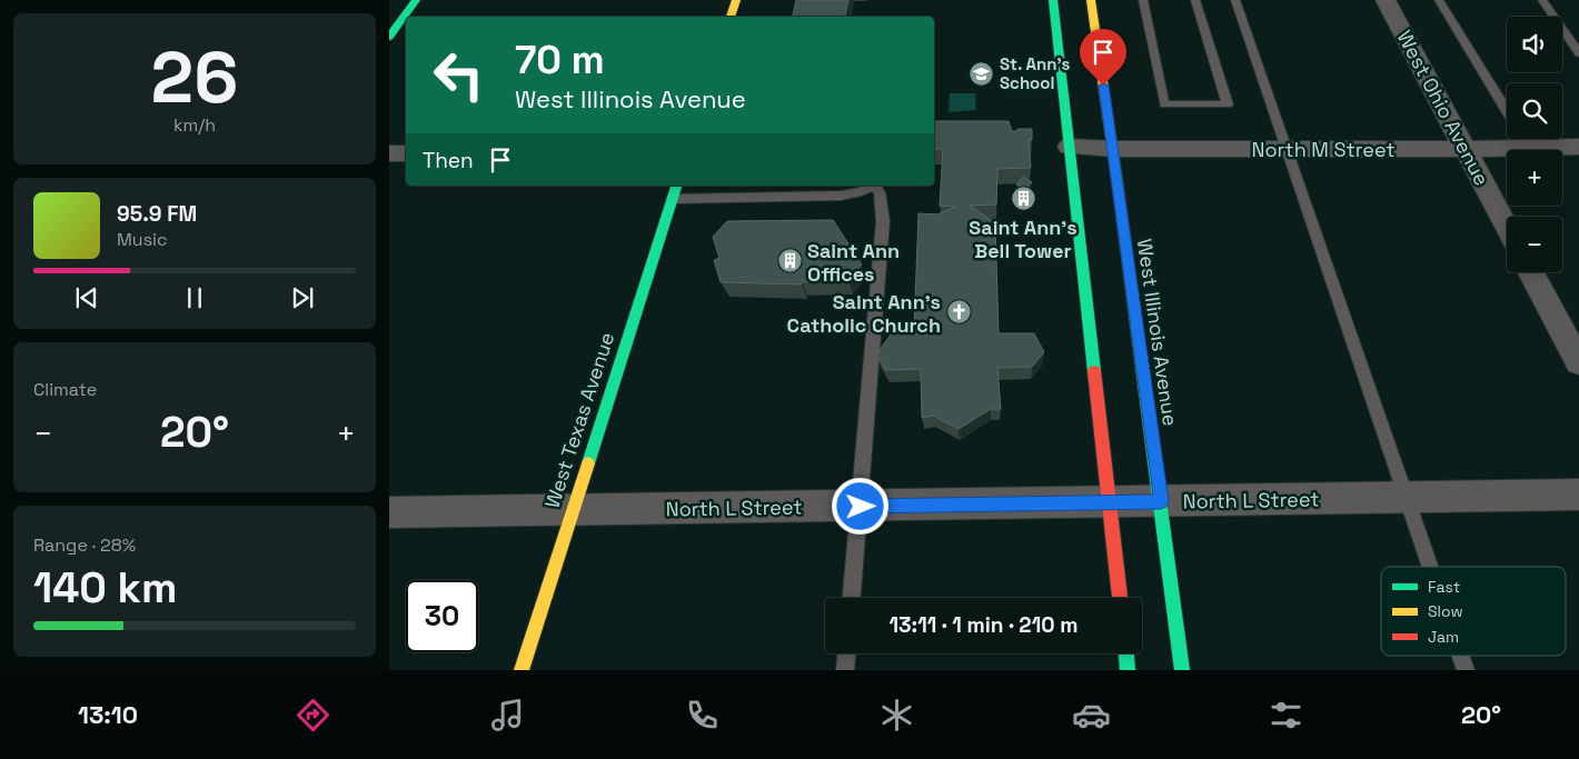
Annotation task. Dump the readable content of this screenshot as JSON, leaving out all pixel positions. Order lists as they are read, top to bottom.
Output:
{
  "streets": {
    "main road": ["West Illinois Avenue", "West Texas Avenue"],
    "street": ["West Ohio Avenue", "North M Street", "North L Street"]
  },
  "crossings": [
    ["West Ohio Avenue", "North M Street"],
    ["North M Street", "West Illinois Avenue"],
    ["West Illinois Avenue", "North L Street"],
    ["West Texas Avenue", "North L Street"]
  ],
  "places": {
    "school or university": ["St. Ann's School"],
    "building": ["Saint Ann’s Bell Tower", "Saint Ann Offices"],
    "church": ["Saint Ann's Catholic Church"]
  },
  "legend": ["Fast", "Slow", "Jam"],
  "page": {
    "tile": [
      ["26", "km/h"],
      "Climate",
      ["Range · 28%", "140 km"]
    ],
    "map_buttons": ["+", "−"],
    "turn": ["70 m", "West Illinois Avenue"],
    "then": "Then",
    "song": ["95.9 FM", "Music"],
    "heat": ["−", "20°", "+"],
    "limit": "30",
    "trip": "13:11 · 1 min · 210 m",
    "tabs": ["13:10", "20°"]
  }
}
